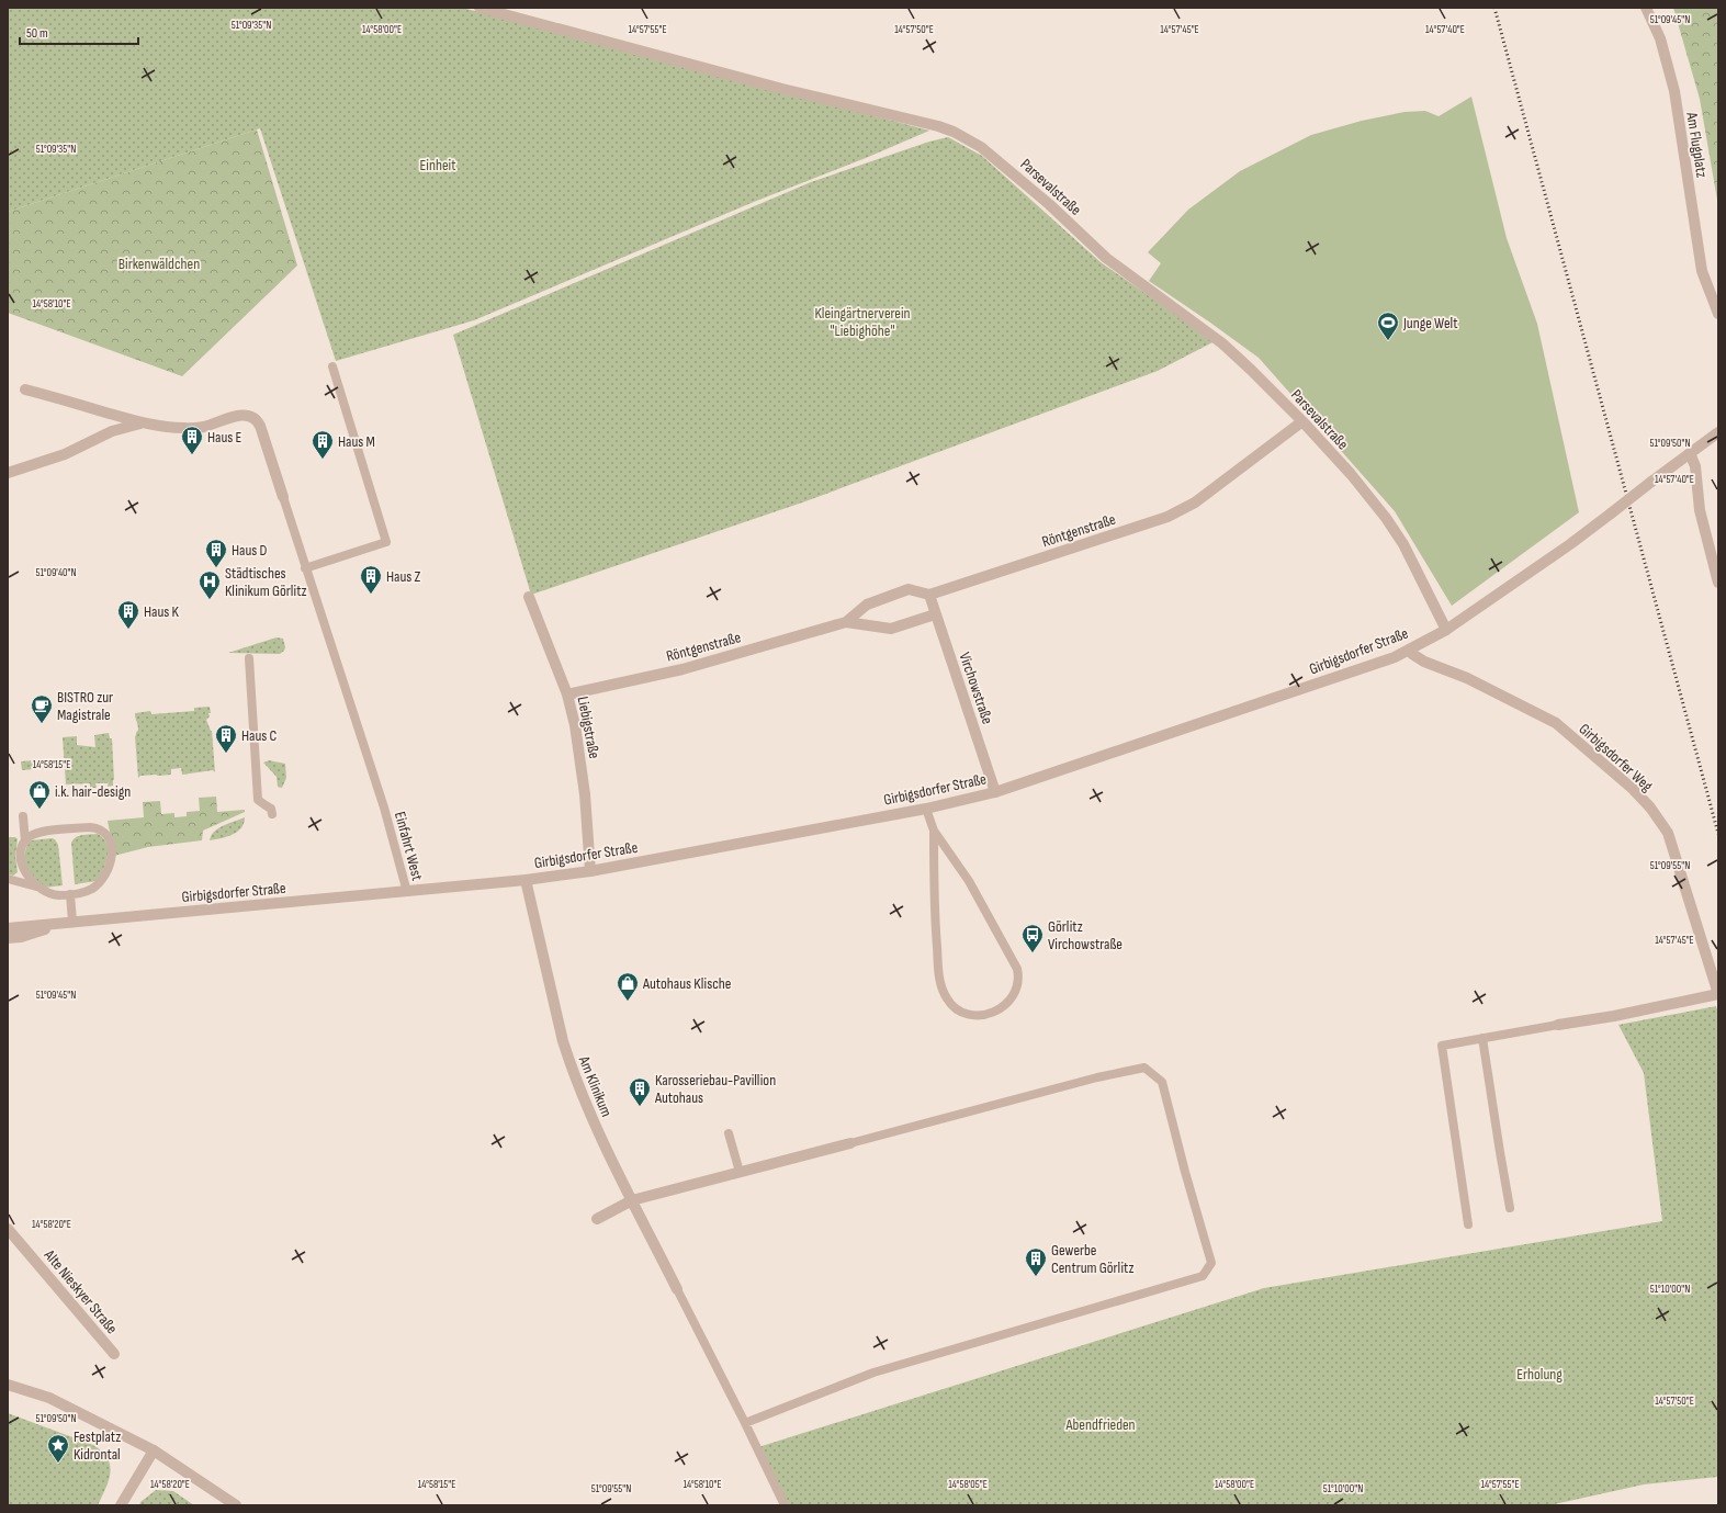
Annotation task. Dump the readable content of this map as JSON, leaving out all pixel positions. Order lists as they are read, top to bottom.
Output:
{
  "streets": {
    "street": [
      "Am Flugplatz",
      "Parsevalstraße",
      "Röntgenstraße",
      "Girbigsdorfer Straße",
      "Virchowstraße",
      "Liebigstraße",
      "Girbigsdorfer Weg",
      "Am Klinikum",
      "Alte Nieskyer Straße"
    ],
    "lane": ["Einfahrt West"]
  },
  "crossings": [
    ["Parsevalstraße", "Röntgenstraße"],
    ["Parsevalstraße", "Girbigsdorfer Straße"],
    ["Röntgenstraße", "Virchowstraße"],
    ["Röntgenstraße", "Liebigstraße"],
    ["Girbigsdorfer Straße", "Virchowstraße"],
    ["Girbigsdorfer Straße", "Liebigstraße"],
    ["Girbigsdorfer Straße", "Girbigsdorfer Weg"],
    ["Girbigsdorfer Straße", "Einfahrt West"],
    ["Girbigsdorfer Straße", "Am Klinikum"]
  ],
  "parks": [
    "Einheit",
    "Birkenwäldchen",
    "Kleingärtnerverein \"Liebighöhe\"",
    "Erholung",
    "Abendfrieden"
  ],
  "places": {
    "sports": ["Junge Welt"],
    "building": [
      "Haus E",
      "Haus M",
      "Haus D",
      "Haus Z",
      "Haus K",
      "Haus C",
      "Karosseriebau-Pavillion Autohaus",
      "Gewerbe Centrum Görlitz"
    ],
    "hospital": ["Städtisches Klinikum Görlitz"],
    "cafe": ["BISTRO zur Magistrale"],
    "shop": ["i.k. hair-design", "Autohaus Klische"],
    "bus stop": ["Görlitz Virchowstraße"],
    "place": ["Festplatz Kidrontal"]
  },
  "scale_bar": "50 m",
  "coordinates": [
    "51°09'45\"N",
    "51°09'35\"N",
    "14°58'00\"E",
    "14°57'55\"E",
    "14°57'50\"E",
    "14°57'45\"E",
    "14°57'40\"E",
    "14°58'10\"E",
    "51°09'50\"N",
    "51°09'40\"N",
    "14°58'15\"E",
    "51°09'55\"N",
    "14°58'20\"E",
    "51°10'00\"N",
    "14°58'05\"E"
  ]
}
